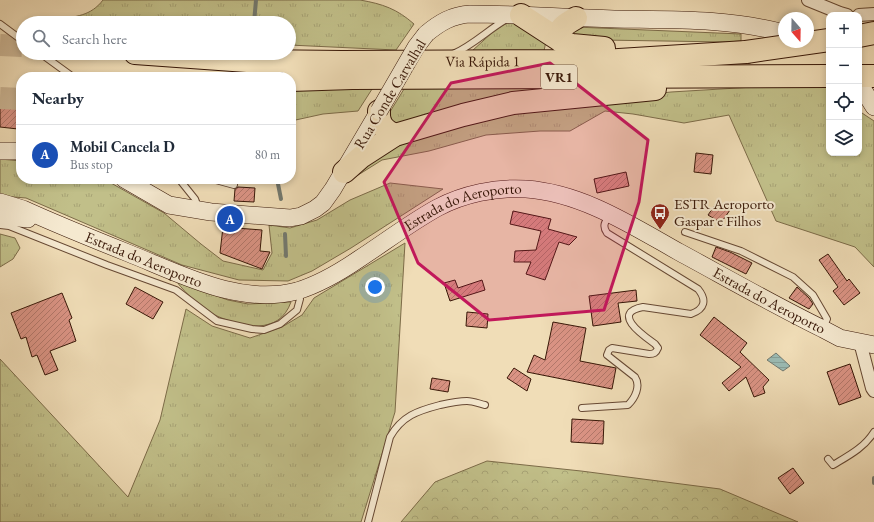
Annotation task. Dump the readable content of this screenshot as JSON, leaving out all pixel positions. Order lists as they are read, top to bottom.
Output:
{
  "streets": {
    "highway": ["Via Rápida 1", "VR1"],
    "main road": ["Rua Conde Carvalhal", "Estrada do Aeroporto"]
  },
  "places": {
    "bus stop": ["ESTR Aeroporto Gaspar e Filhos"]
  },
  "north": "bottom",
  "page": {
    "map_buttons": ["+", "−"],
    "search": "Search here",
    "heading": "Nearby",
    "list": [
      {
        "mark": "A",
        "name": "Mobil Cancela D",
        "note": "Bus stop",
        "value": "80 m"
      }
    ],
    "pins": "A"
  }
}
